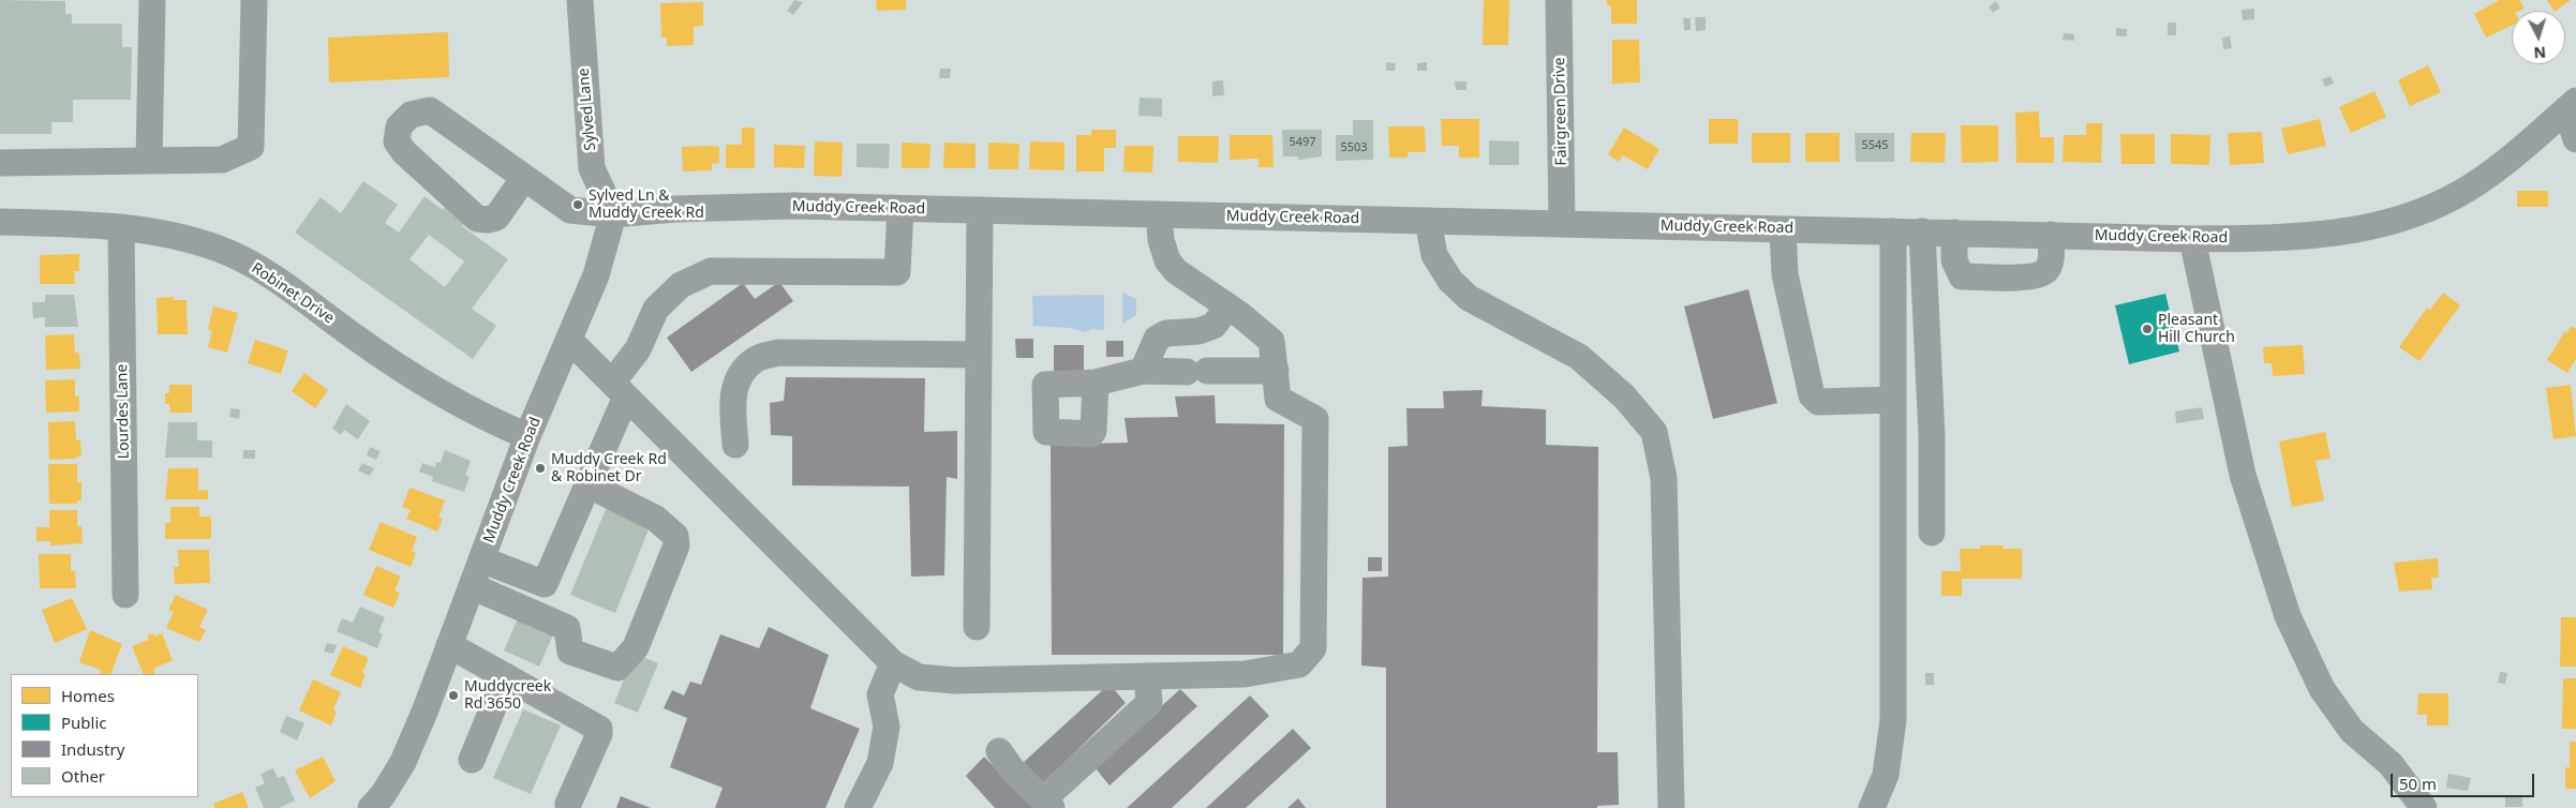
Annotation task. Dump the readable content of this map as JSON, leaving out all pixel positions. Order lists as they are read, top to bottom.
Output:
{
  "streets": {
    "street": [
      "Sylved Lane",
      "Fairgreen Drive",
      "Muddy Creek Road",
      "Robinet Drive",
      "Lourdes Lane"
    ]
  },
  "crossings": [
    ["Sylved Lane", "Muddy Creek Road"],
    ["Fairgreen Drive", "Muddy Creek Road"],
    ["Muddy Creek Road", "Robinet Drive"],
    ["Robinet Drive", "Lourdes Lane"]
  ],
  "places": [
    "Sylved Ln & Muddy Creek Rd",
    "Pleasant Hill Church",
    "Muddy Creek Rd & Robinet Dr",
    "Muddycreek Rd 3650"
  ],
  "house_numbers": ["5497", "5545", "5503"],
  "legend": [
    "Homes",
    "Public",
    "Industry",
    "Other"
  ],
  "scale_bar": "50 m",
  "north": "bottom"
}
